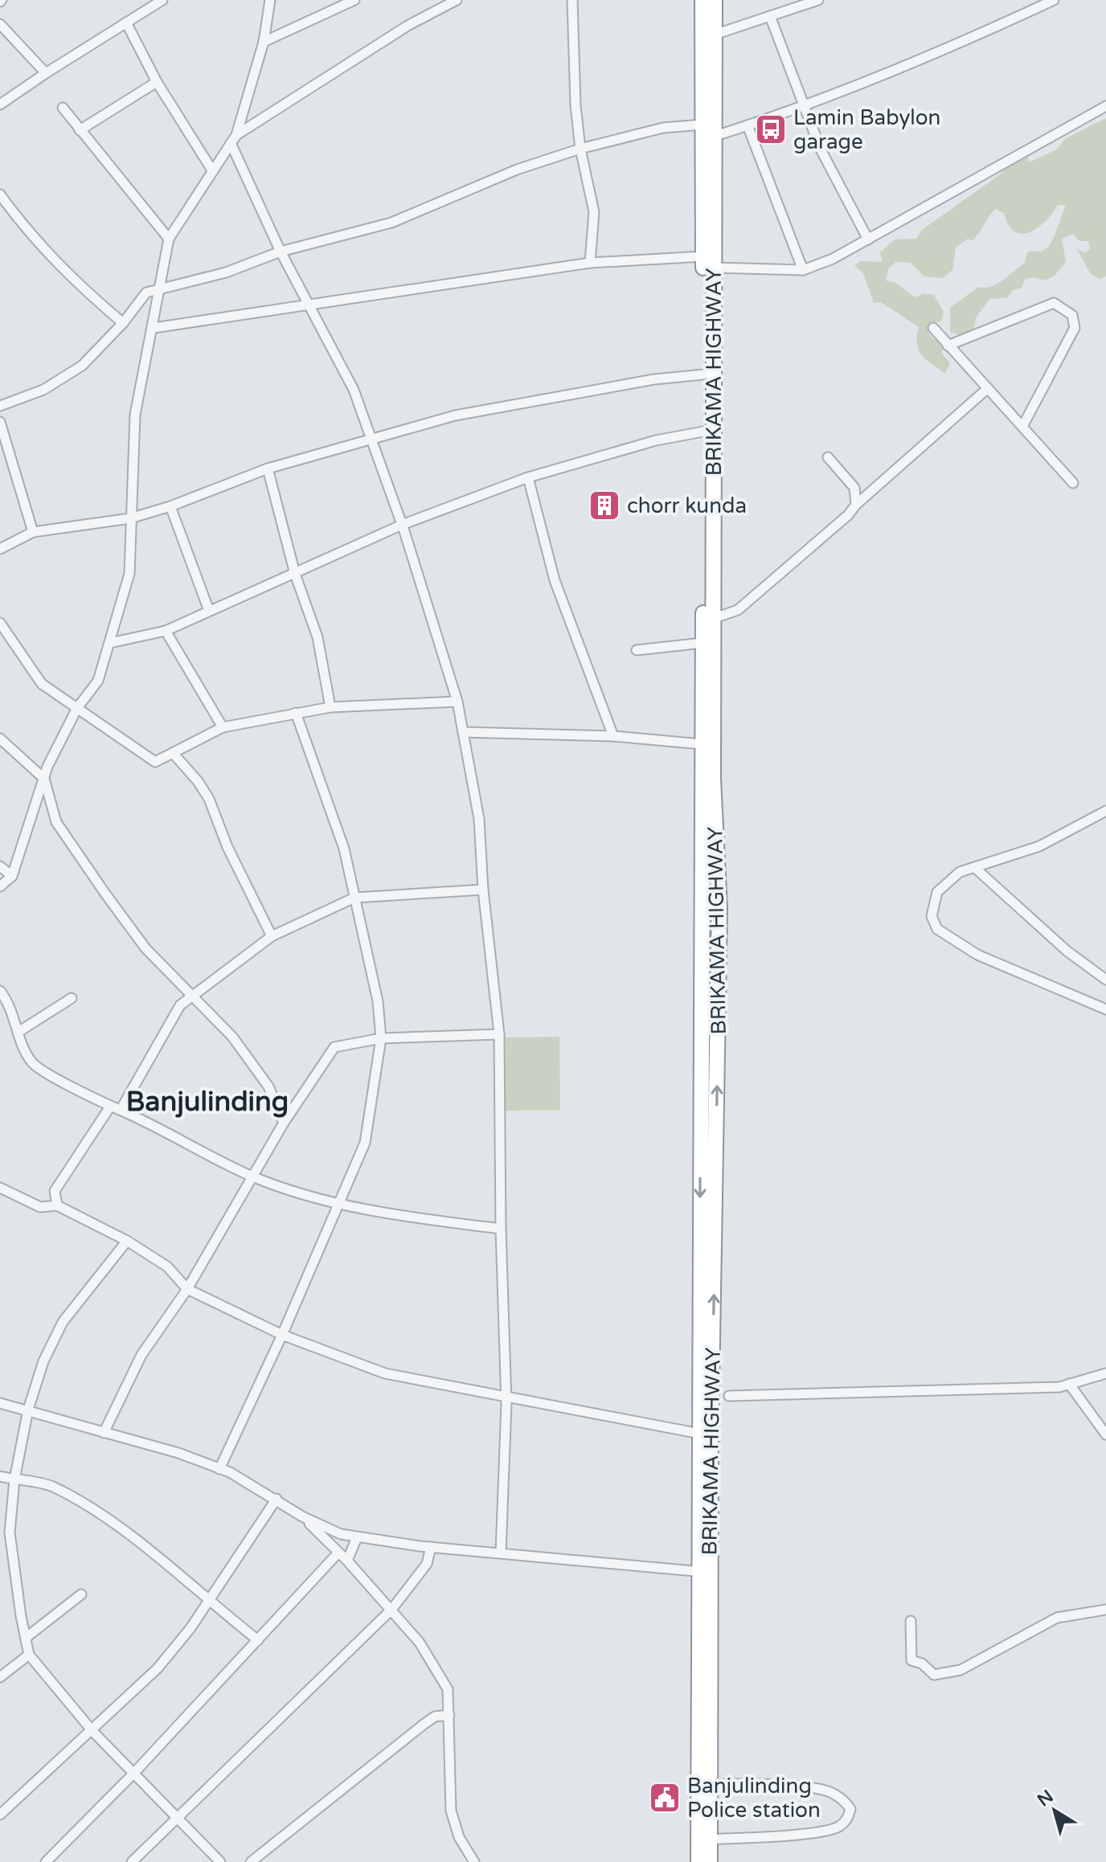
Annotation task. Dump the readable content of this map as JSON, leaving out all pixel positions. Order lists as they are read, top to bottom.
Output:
{
  "streets": {
    "highway": ["BRIKAMA HIGHWAY"]
  },
  "districts": ["Banjulinding"],
  "places": {
    "bus stop": ["Lamin Babylon garage"],
    "building": ["chorr kunda"],
    "public building": ["Banjulinding Police station"]
  },
  "north": "top left"
}
